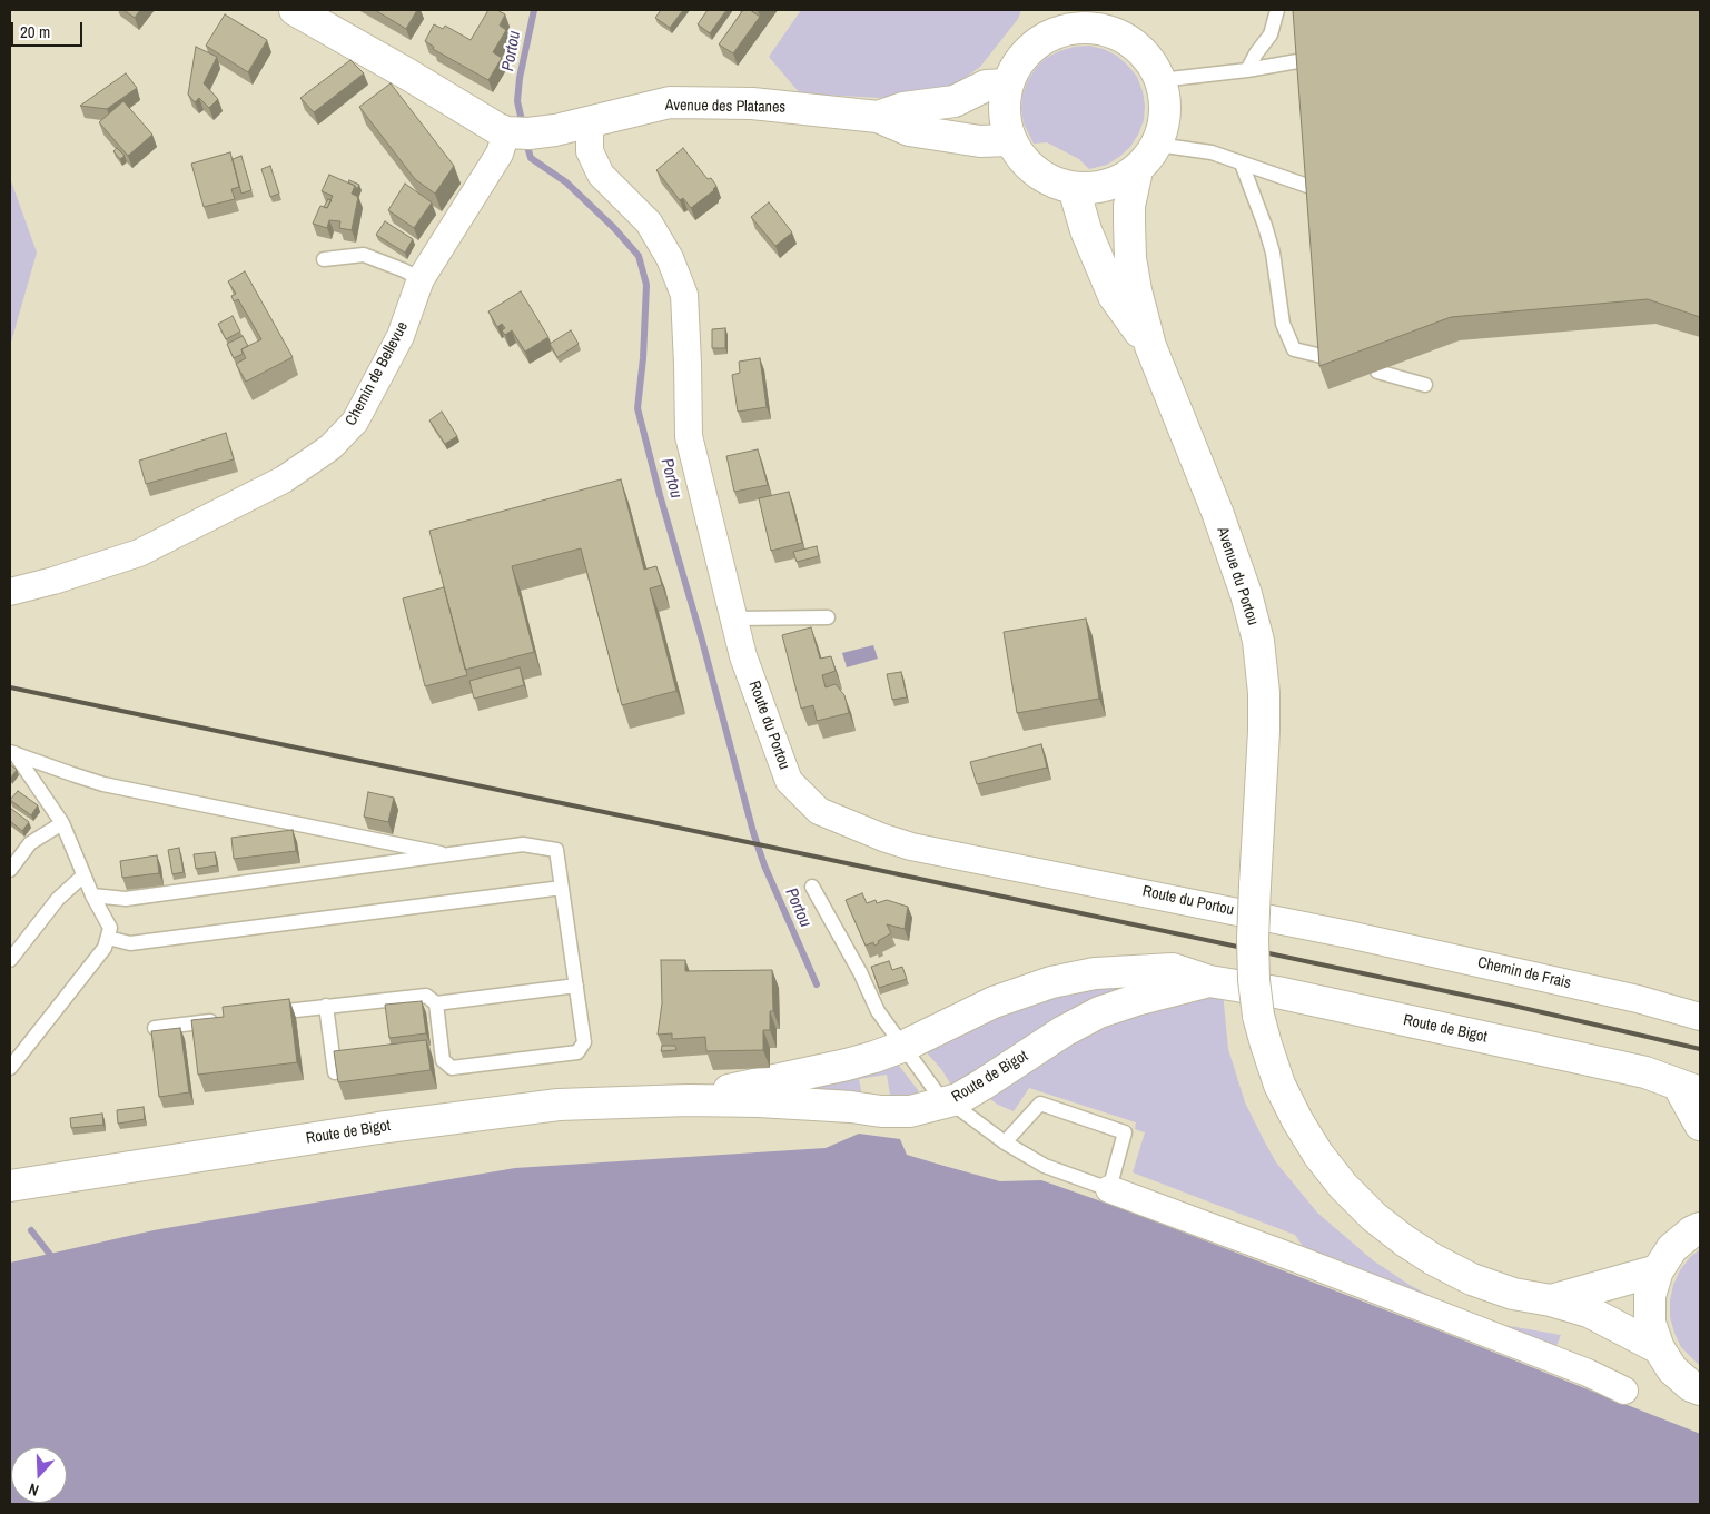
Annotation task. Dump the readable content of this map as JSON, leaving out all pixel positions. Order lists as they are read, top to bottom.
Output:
{
  "streets": {
    "main road": ["Avenue des Platanes", "Avenue du Portou", "Route de Bigot"],
    "street": ["Chemin de Bellevue", "Route du Portou", "Chemin de Frais"]
  },
  "crossings": [
    ["Avenue des Platanes", "Chemin de Bellevue"],
    ["Avenue des Platanes", "Avenue du Portou"],
    ["Avenue des Platanes", "Route du Portou"],
    ["Route du Portou", "Chemin de Frais"]
  ],
  "water": ["Portou"],
  "scale_bar": "20 m",
  "north": "bottom"
}
